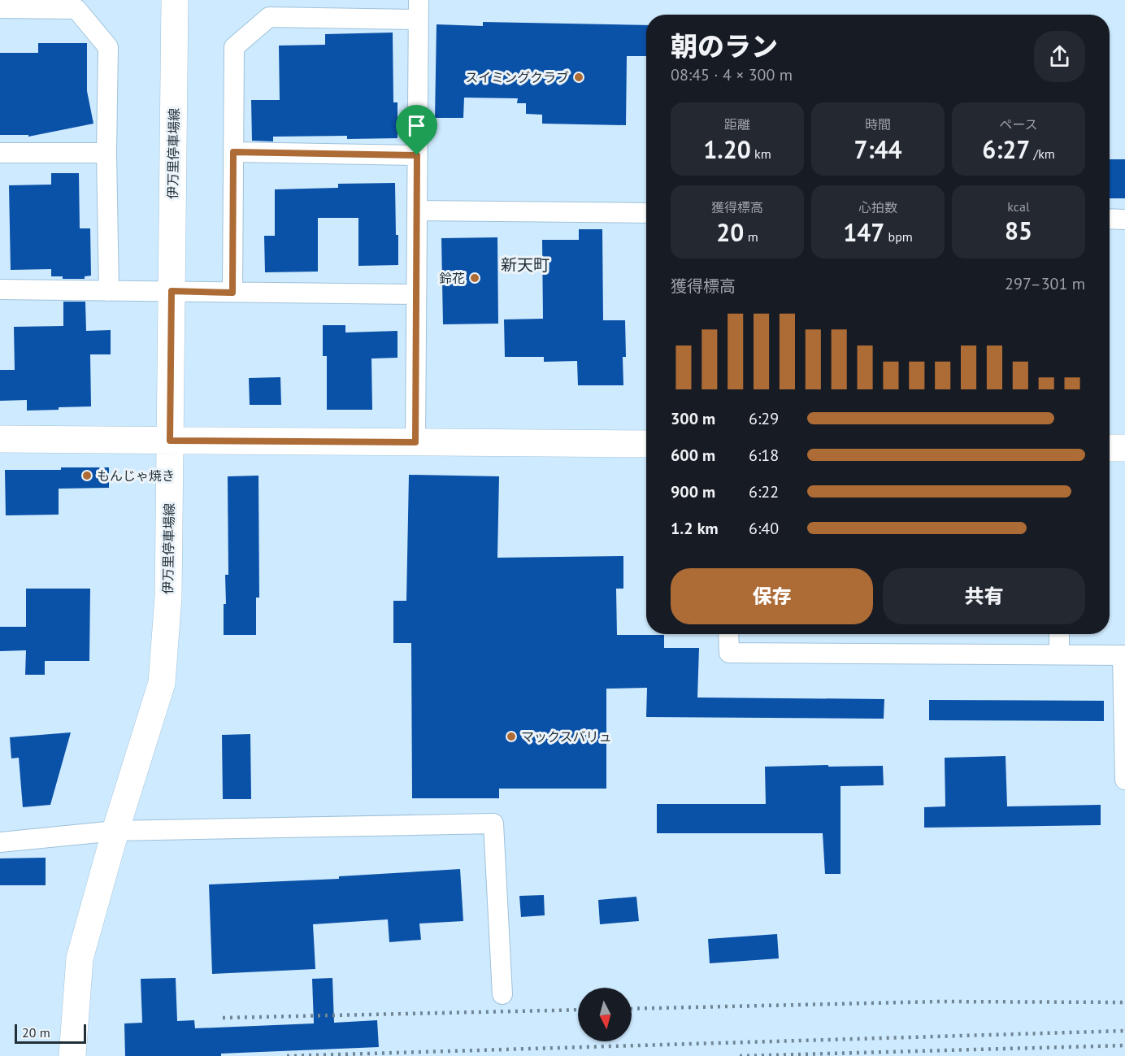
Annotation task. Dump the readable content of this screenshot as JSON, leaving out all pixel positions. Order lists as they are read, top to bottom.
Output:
{
  "streets": {
    "main road": ["伊万里停車場線"]
  },
  "districts": ["新天町"],
  "places": [
    "スイミングクラブ",
    "鈴花",
    "もんじゃ焼き",
    "マックスバリュ"
  ],
  "scale_bar": "20 m",
  "north": "bottom",
  "page": {
    "heading": ["朝のラン", "08:45 · 4 × 300 m"],
    "stats": [
      ["距離", "1.20 km"],
      ["時間", "7:44"],
      ["ペース", "6:27 /km"],
      ["獲得標高", "20 m"],
      ["心拍数", "147 bpm"],
      ["kcal", "85"]
    ],
    "chart": ["獲得標高", "297–301 m"],
    "list": [
      {
        "name": "300 m",
        "note": "6:29"
      },
      {
        "name": "600 m",
        "note": "6:18"
      },
      {
        "name": "900 m",
        "note": "6:22"
      },
      {
        "name": "1.2 km",
        "note": "6:40"
      }
    ],
    "buttons": ["保存", "共有"],
    "scale": "20 m"
  }
}
